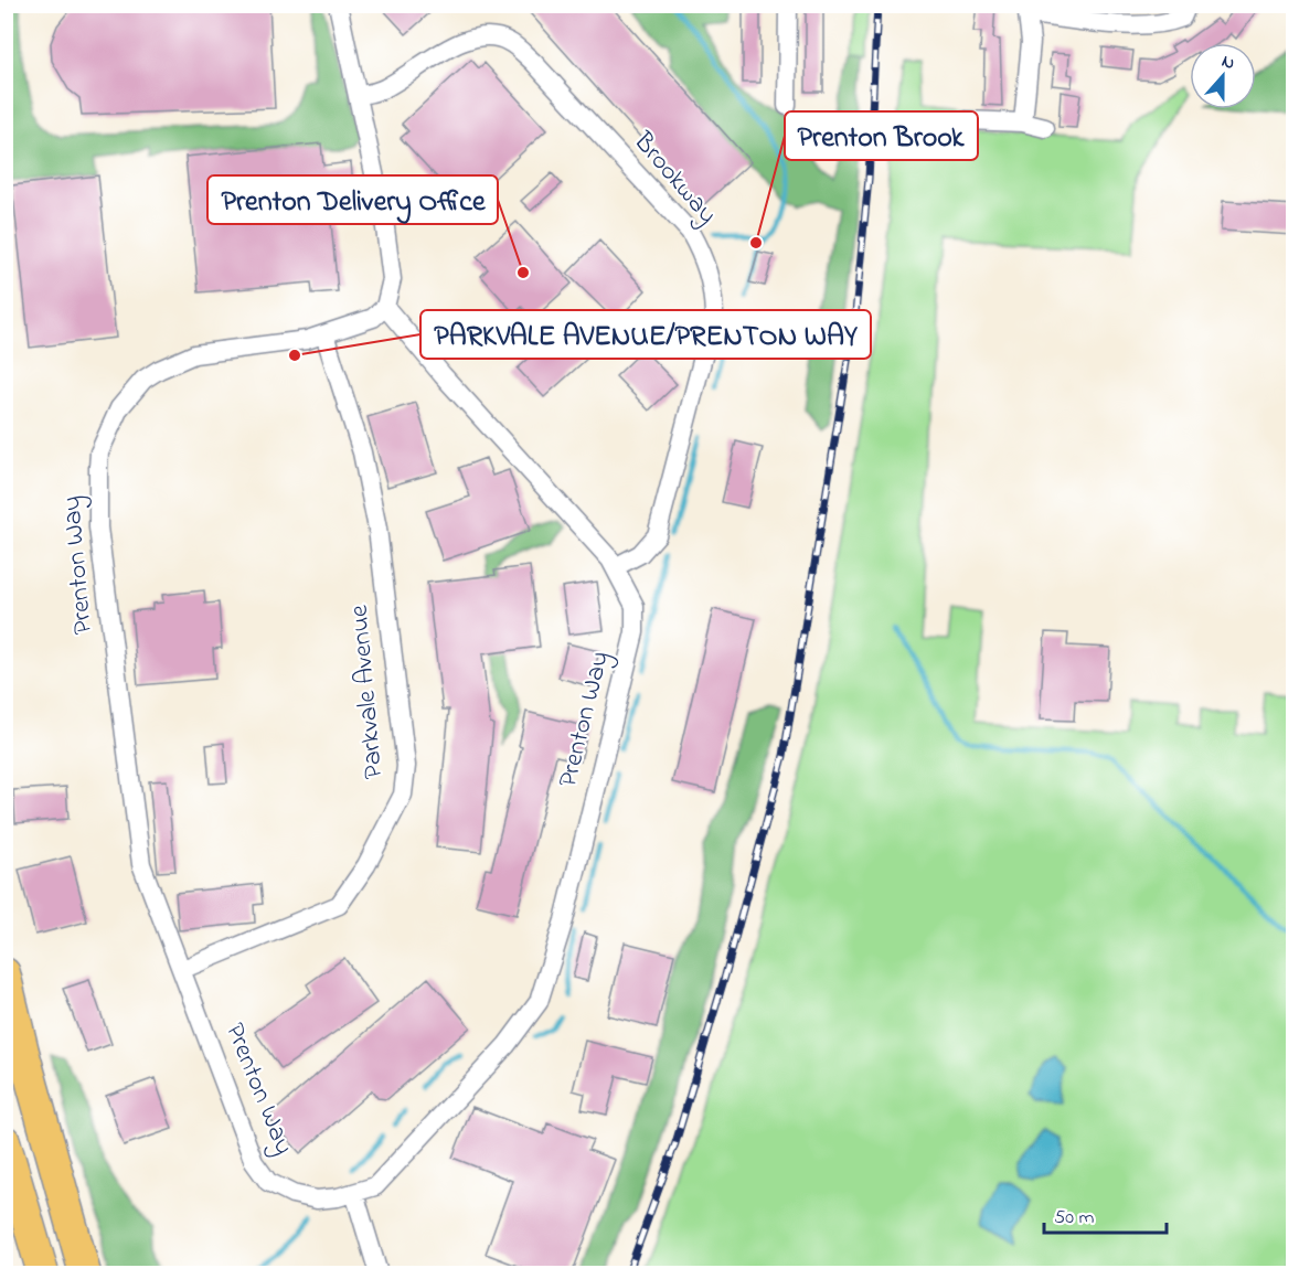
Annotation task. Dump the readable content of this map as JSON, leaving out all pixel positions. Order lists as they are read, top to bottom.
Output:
{
  "streets": {
    "street": ["Brookway", "Prenton Way", "Parkvale Avenue"]
  },
  "crossings": [
    ["Brookway", "Prenton Way"],
    ["Prenton Way", "Parkvale Avenue"]
  ],
  "places": ["Prenton Brook", "Prenton Delivery Office", "PARKVALE AVENUE/PRENTON WAY"],
  "scale_bar": "50 m",
  "north": "top"
}
